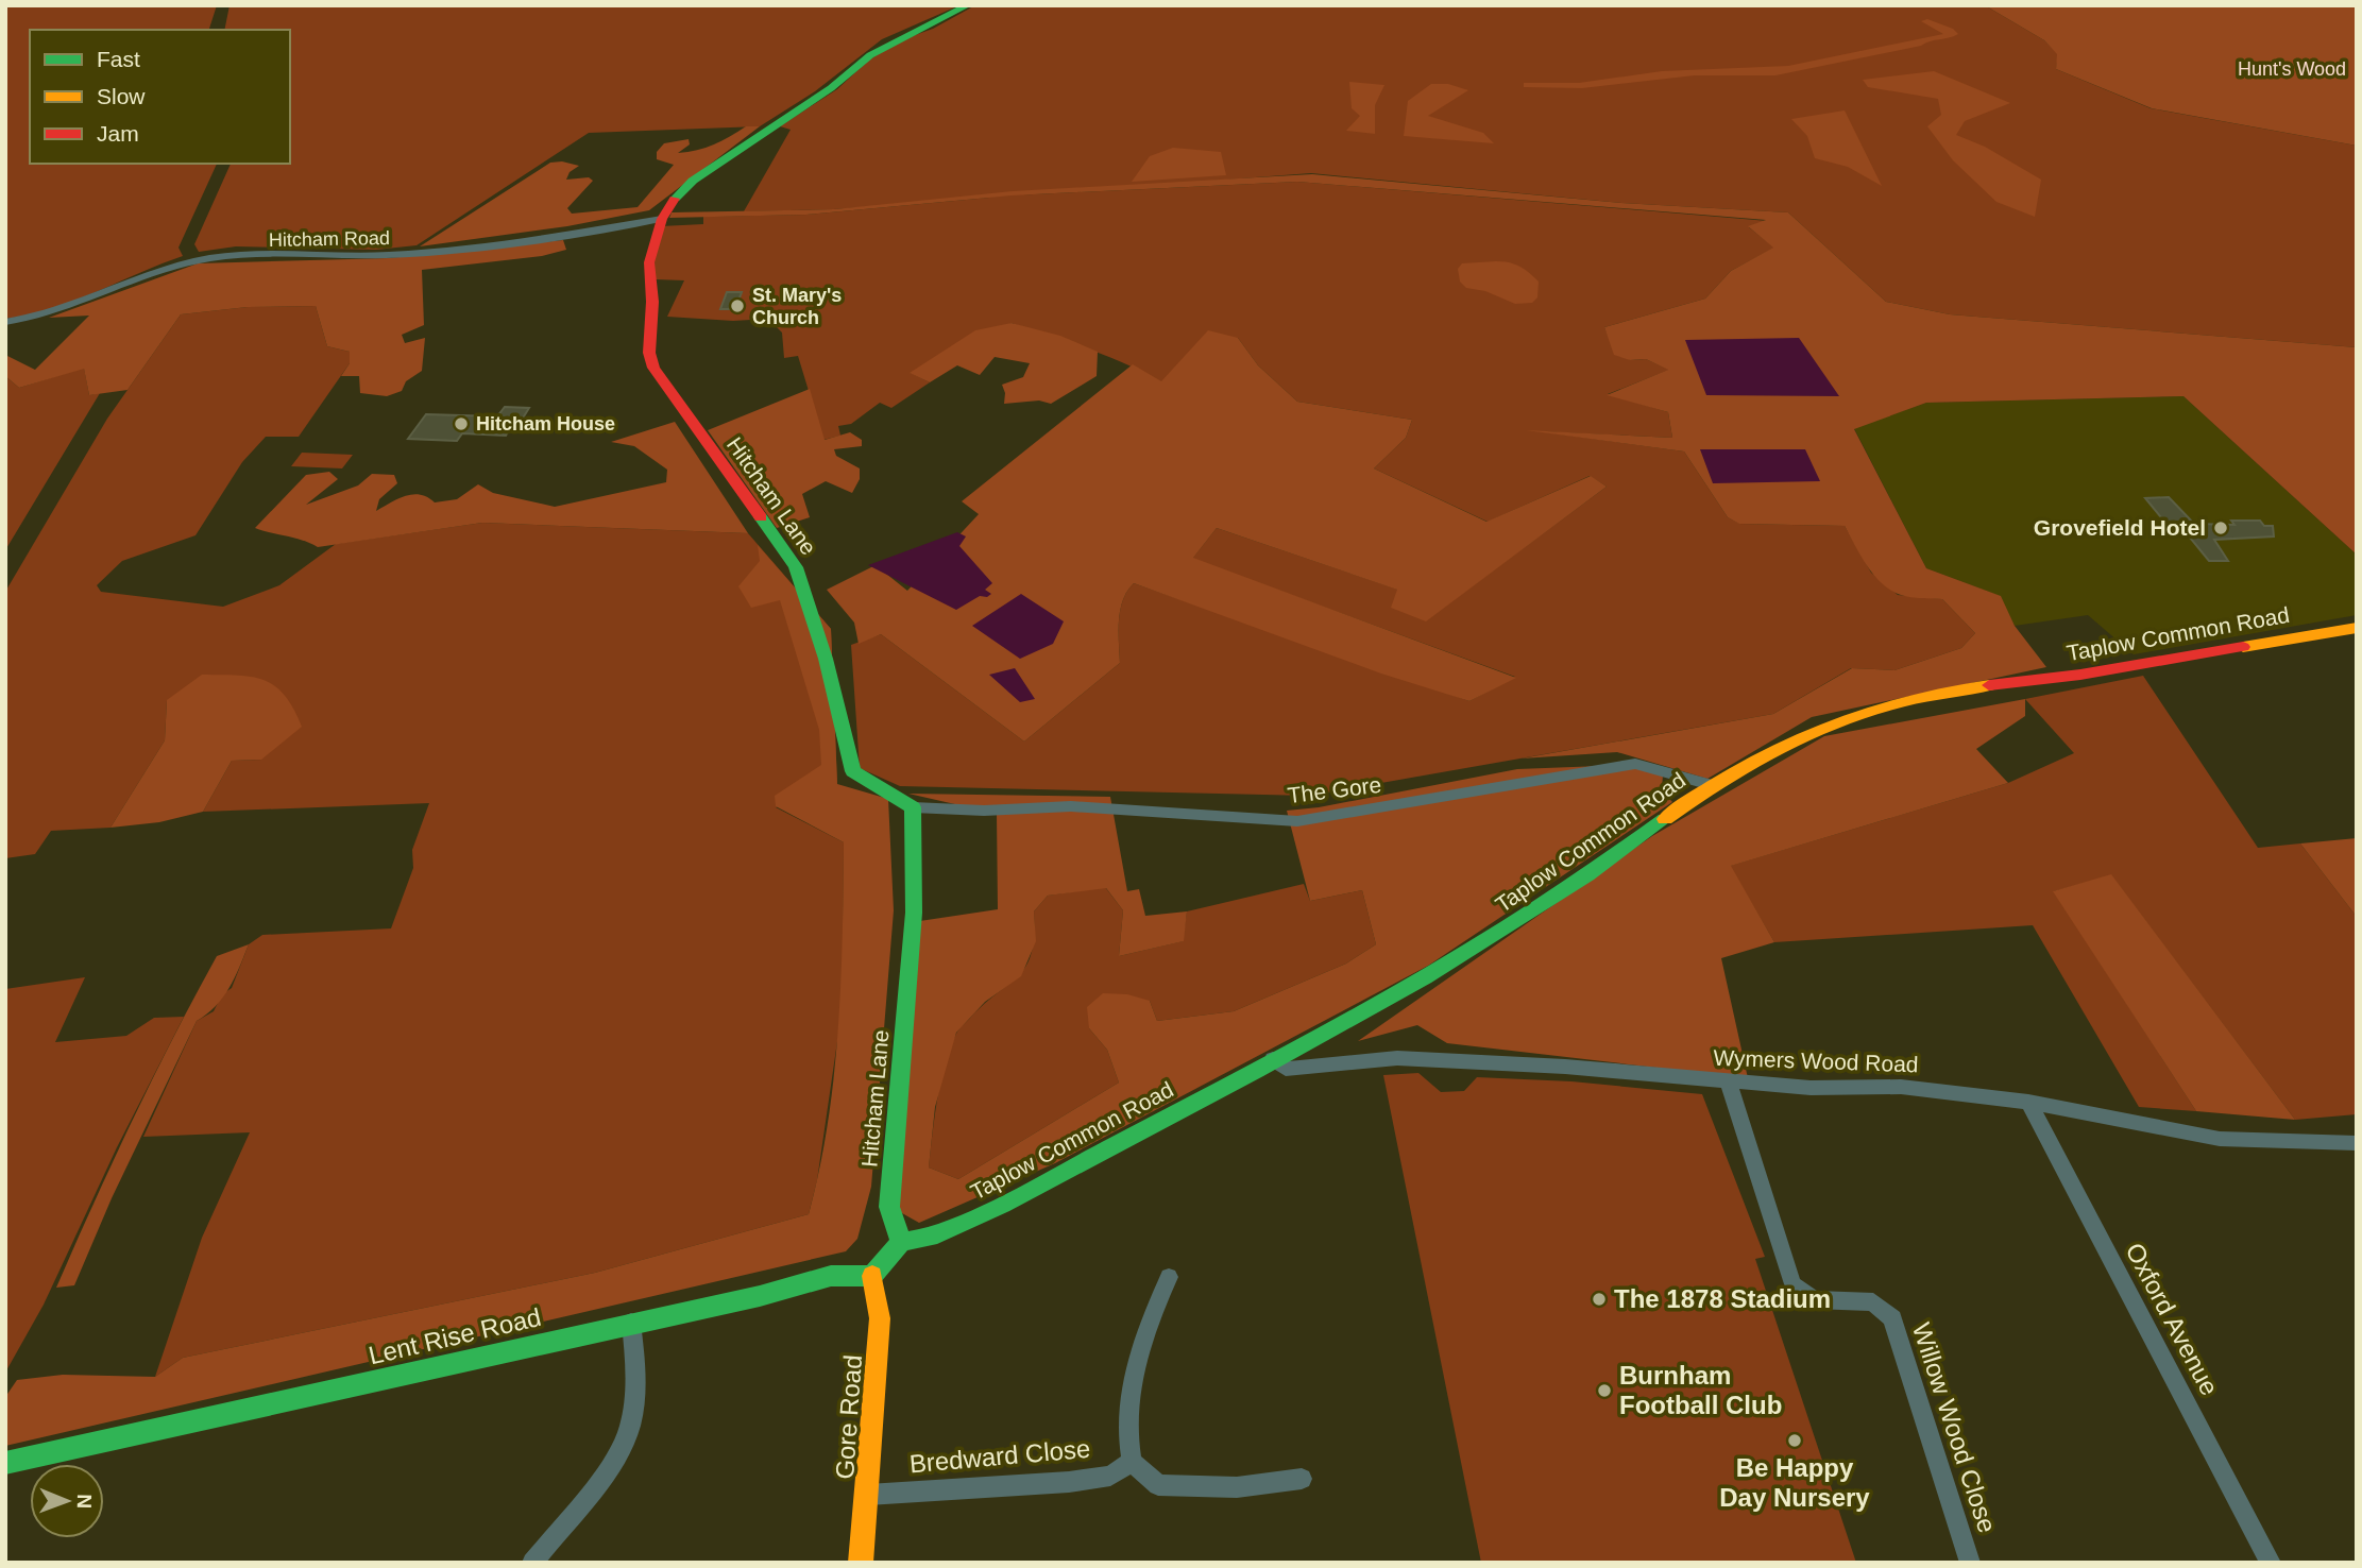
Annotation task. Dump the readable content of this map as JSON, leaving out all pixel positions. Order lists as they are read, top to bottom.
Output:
{
  "streets": {
    "street": [
      "Hitcham Road",
      "Hitcham Lane",
      "Taplow Common Road",
      "The Gore",
      "Wymers Wood Road",
      "Oxford Avenue",
      "Lent Rise Road",
      "Gore Road",
      "Willow Wood Close",
      "Bredward Close"
    ]
  },
  "crossings": [
    ["Hitcham Road", "Hitcham Lane"],
    ["Hitcham Lane", "Taplow Common Road"],
    ["Hitcham Lane", "The Gore"],
    ["Taplow Common Road", "The Gore"],
    ["Taplow Common Road", "Wymers Wood Road"],
    ["Wymers Wood Road", "Oxford Avenue"],
    ["Wymers Wood Road", "Willow Wood Close"],
    ["Lent Rise Road", "Gore Road"],
    ["Gore Road", "Bredward Close"]
  ],
  "parks": ["Hunt's Wood"],
  "places": [
    "St. Mary's Church",
    "Hitcham House",
    "Grovefield Hotel",
    "The 1878 Stadium",
    "Burnham Football Club",
    "Be Happy Day Nursery"
  ],
  "legend": ["Fast", "Slow", "Jam"],
  "north": "right"
}
